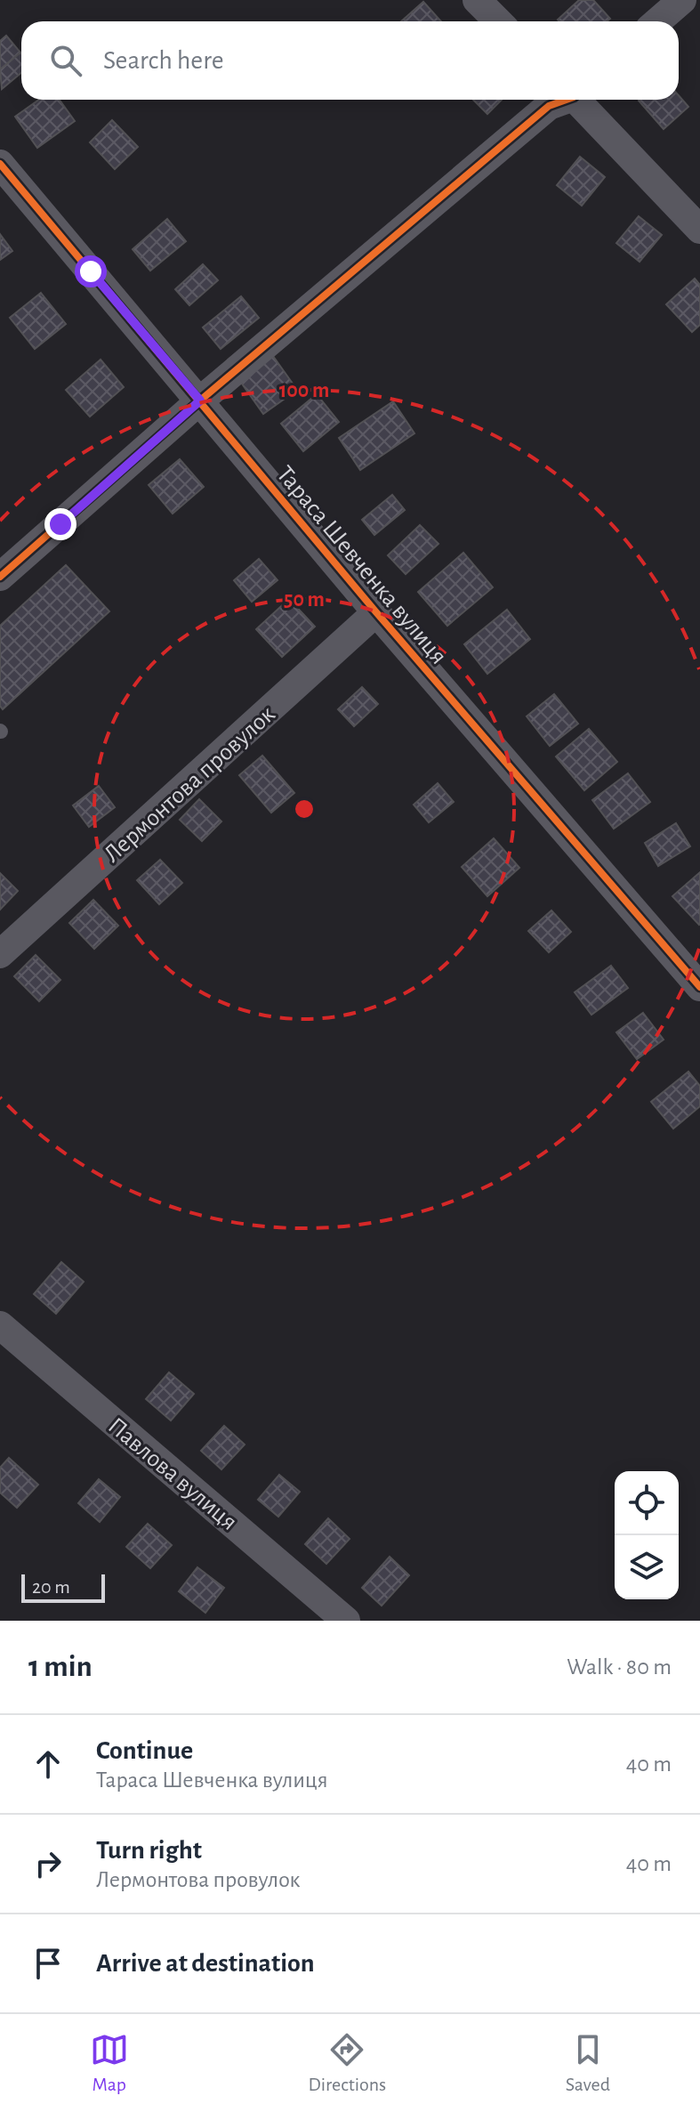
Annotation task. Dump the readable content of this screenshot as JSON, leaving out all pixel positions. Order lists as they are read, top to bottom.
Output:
{
  "streets": {
    "street": ["Тараса Шевченка вулиця", "Лермонтова провулок", "Павлова вулиця"]
  },
  "crossings": [
    ["Тараса Шевченка вулиця", "Лермонтова провулок"]
  ],
  "scale_bar": "20 m",
  "page": {
    "search": "Search here",
    "scale": "20 m",
    "heading": ["1 min", "Walk · 80 m"],
    "list": [
      ["Continue", "Тараса Шевченка вулиця", "40 m"],
      ["Turn right", "Лермонтова провулок", "40 m"],
      "Arrive at destination"
    ],
    "nav": ["Map", "Directions", "Saved"]
  },
  "rings": ["100 m", "50 m"]
}
